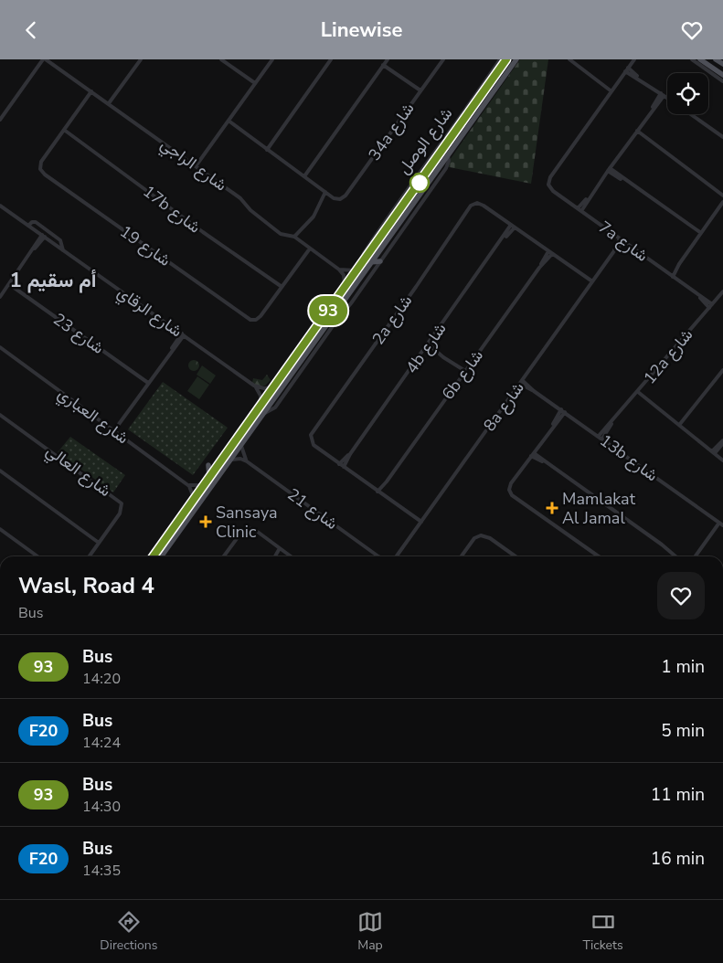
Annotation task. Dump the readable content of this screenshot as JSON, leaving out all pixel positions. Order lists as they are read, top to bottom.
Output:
{
  "streets": {
    "main road": ["شارع الوصل"],
    "street": [
      "34a شارع",
      "شارع الراجي",
      "17b شارع",
      "7a شارع",
      "شارع 19",
      "شارع الرقاي",
      "2a شارع",
      "شارع 23",
      "4b شارع",
      "12a شارع",
      "6b شارع",
      "8a شارع",
      "شارع العباري",
      "13b شارع",
      "شارع العالي",
      "شارع 21"
    ]
  },
  "crossings": [
    ["شارع الوصل", "شارع العباري"],
    ["17b شارع", "شارع 19"],
    ["7a شارع", "12a شارع"],
    ["7a شارع", "8a شارع"],
    ["2a شارع", "4b شارع"],
    ["12a شارع", "13b شارع"],
    ["8a شارع", "13b شارع"]
  ],
  "districts": ["أم سقيم 1"],
  "places": {
    "health": ["Mamlakat Al Jamal", "Sansaya Clinic"]
  },
  "lines": ["bus line 93"],
  "page": {
    "header": "Linewise",
    "on_map": "93",
    "heading": ["Wasl, Road 4", "Bus"],
    "list": [
      {
        "mark": "93",
        "name": "Bus",
        "note": "14:20",
        "value": "1 min"
      },
      {
        "mark": "F20",
        "name": "Bus",
        "note": "14:24",
        "value": "5 min"
      },
      {
        "mark": "93",
        "name": "Bus",
        "note": "14:30",
        "value": "11 min"
      },
      {
        "mark": "F20",
        "name": "Bus",
        "note": "14:35",
        "value": "16 min"
      }
    ],
    "tabs": ["Directions", "Map", "Tickets"]
  }
}
